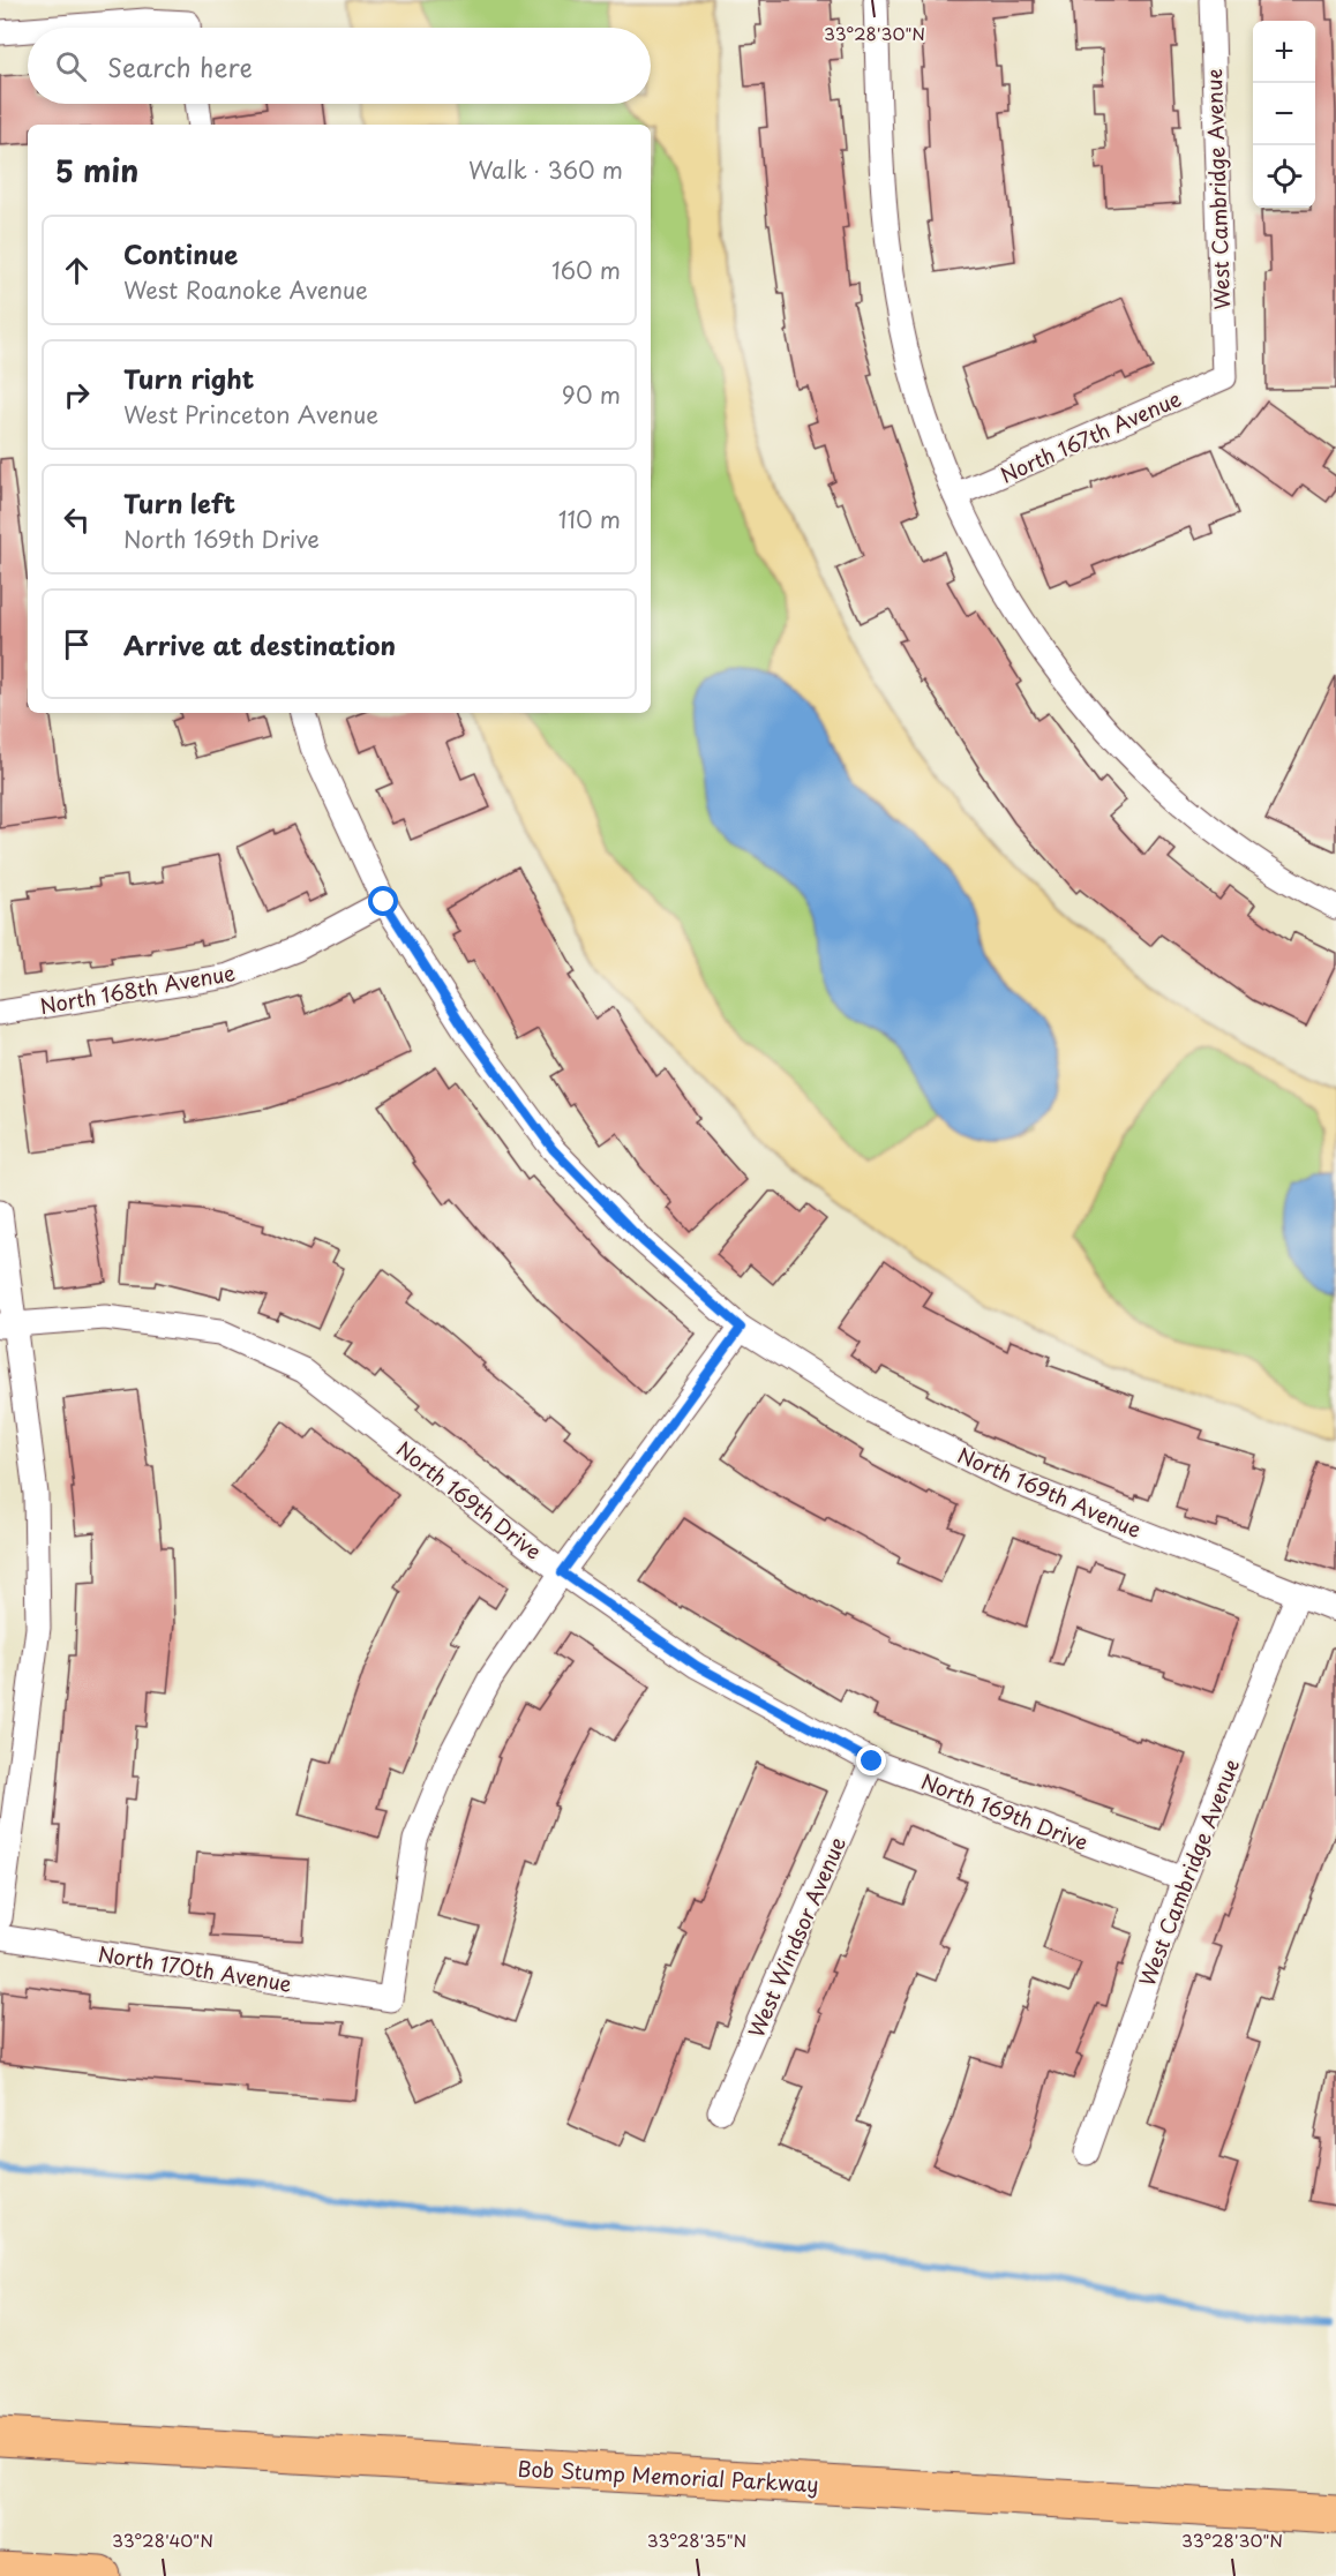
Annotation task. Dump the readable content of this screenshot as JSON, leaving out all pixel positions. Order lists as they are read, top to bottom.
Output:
{
  "streets": {
    "highway": ["Bob Stump Memorial Parkway"],
    "street": [
      "West Cambridge Avenue",
      "North 167th Avenue",
      "North 168th Avenue",
      "North 169th Avenue",
      "North 169th Drive",
      "West Windsor Avenue",
      "North 170th Avenue"
    ]
  },
  "crossings": [
    ["West Cambridge Avenue", "North 167th Avenue"],
    ["West Cambridge Avenue", "North 169th Avenue"],
    ["West Cambridge Avenue", "North 169th Drive"],
    ["North 168th Avenue", "North 169th Avenue"],
    ["North 169th Drive", "West Windsor Avenue"],
    ["North 169th Drive", "North 170th Avenue"]
  ],
  "page": {
    "map_buttons": ["+", "−"],
    "search": "Search here",
    "heading": ["5 min", "Walk · 360 m"],
    "list": [
      ["Continue", "West Roanoke Avenue", "160 m"],
      ["Turn right", "West Princeton Avenue", "90 m"],
      ["Turn left", "North 169th Drive", "110 m"],
      "Arrive at destination"
    ]
  },
  "coordinates": ["33°28'30\"N", "33°28'40\"N", "33°28'35\"N"]
}
